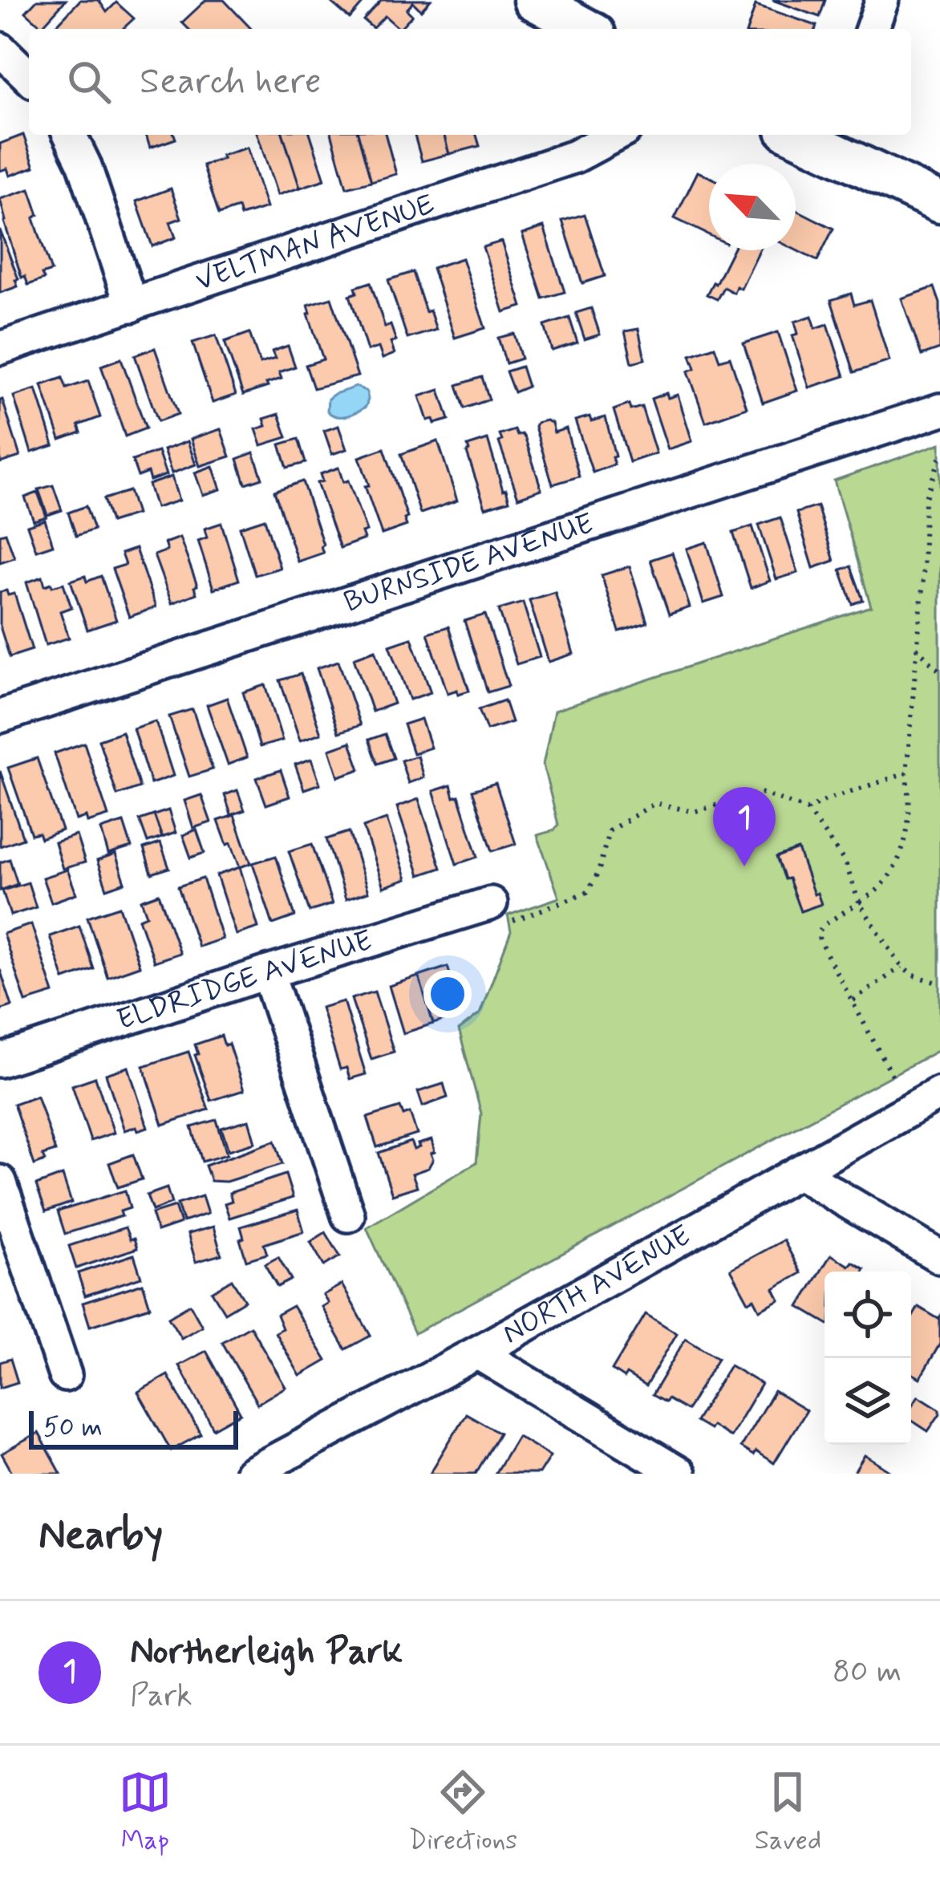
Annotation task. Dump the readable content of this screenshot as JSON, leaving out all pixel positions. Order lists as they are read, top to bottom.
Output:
{
  "streets": {
    "street": [
      "VELTMAN AVENUE",
      "BURNSIDE AVENUE",
      "ELDRIDGE AVENUE",
      "NORTH AVENUE"
    ]
  },
  "scale_bar": "50 m",
  "north": "top left",
  "page": {
    "search": "Search here",
    "pins": "1",
    "scale": "50 m",
    "heading": "Nearby",
    "list": [
      {
        "mark": "1",
        "name": "Northerleigh Park",
        "note": "Park",
        "value": "80 m"
      }
    ],
    "nav": ["Map", "Directions", "Saved"]
  }
}
